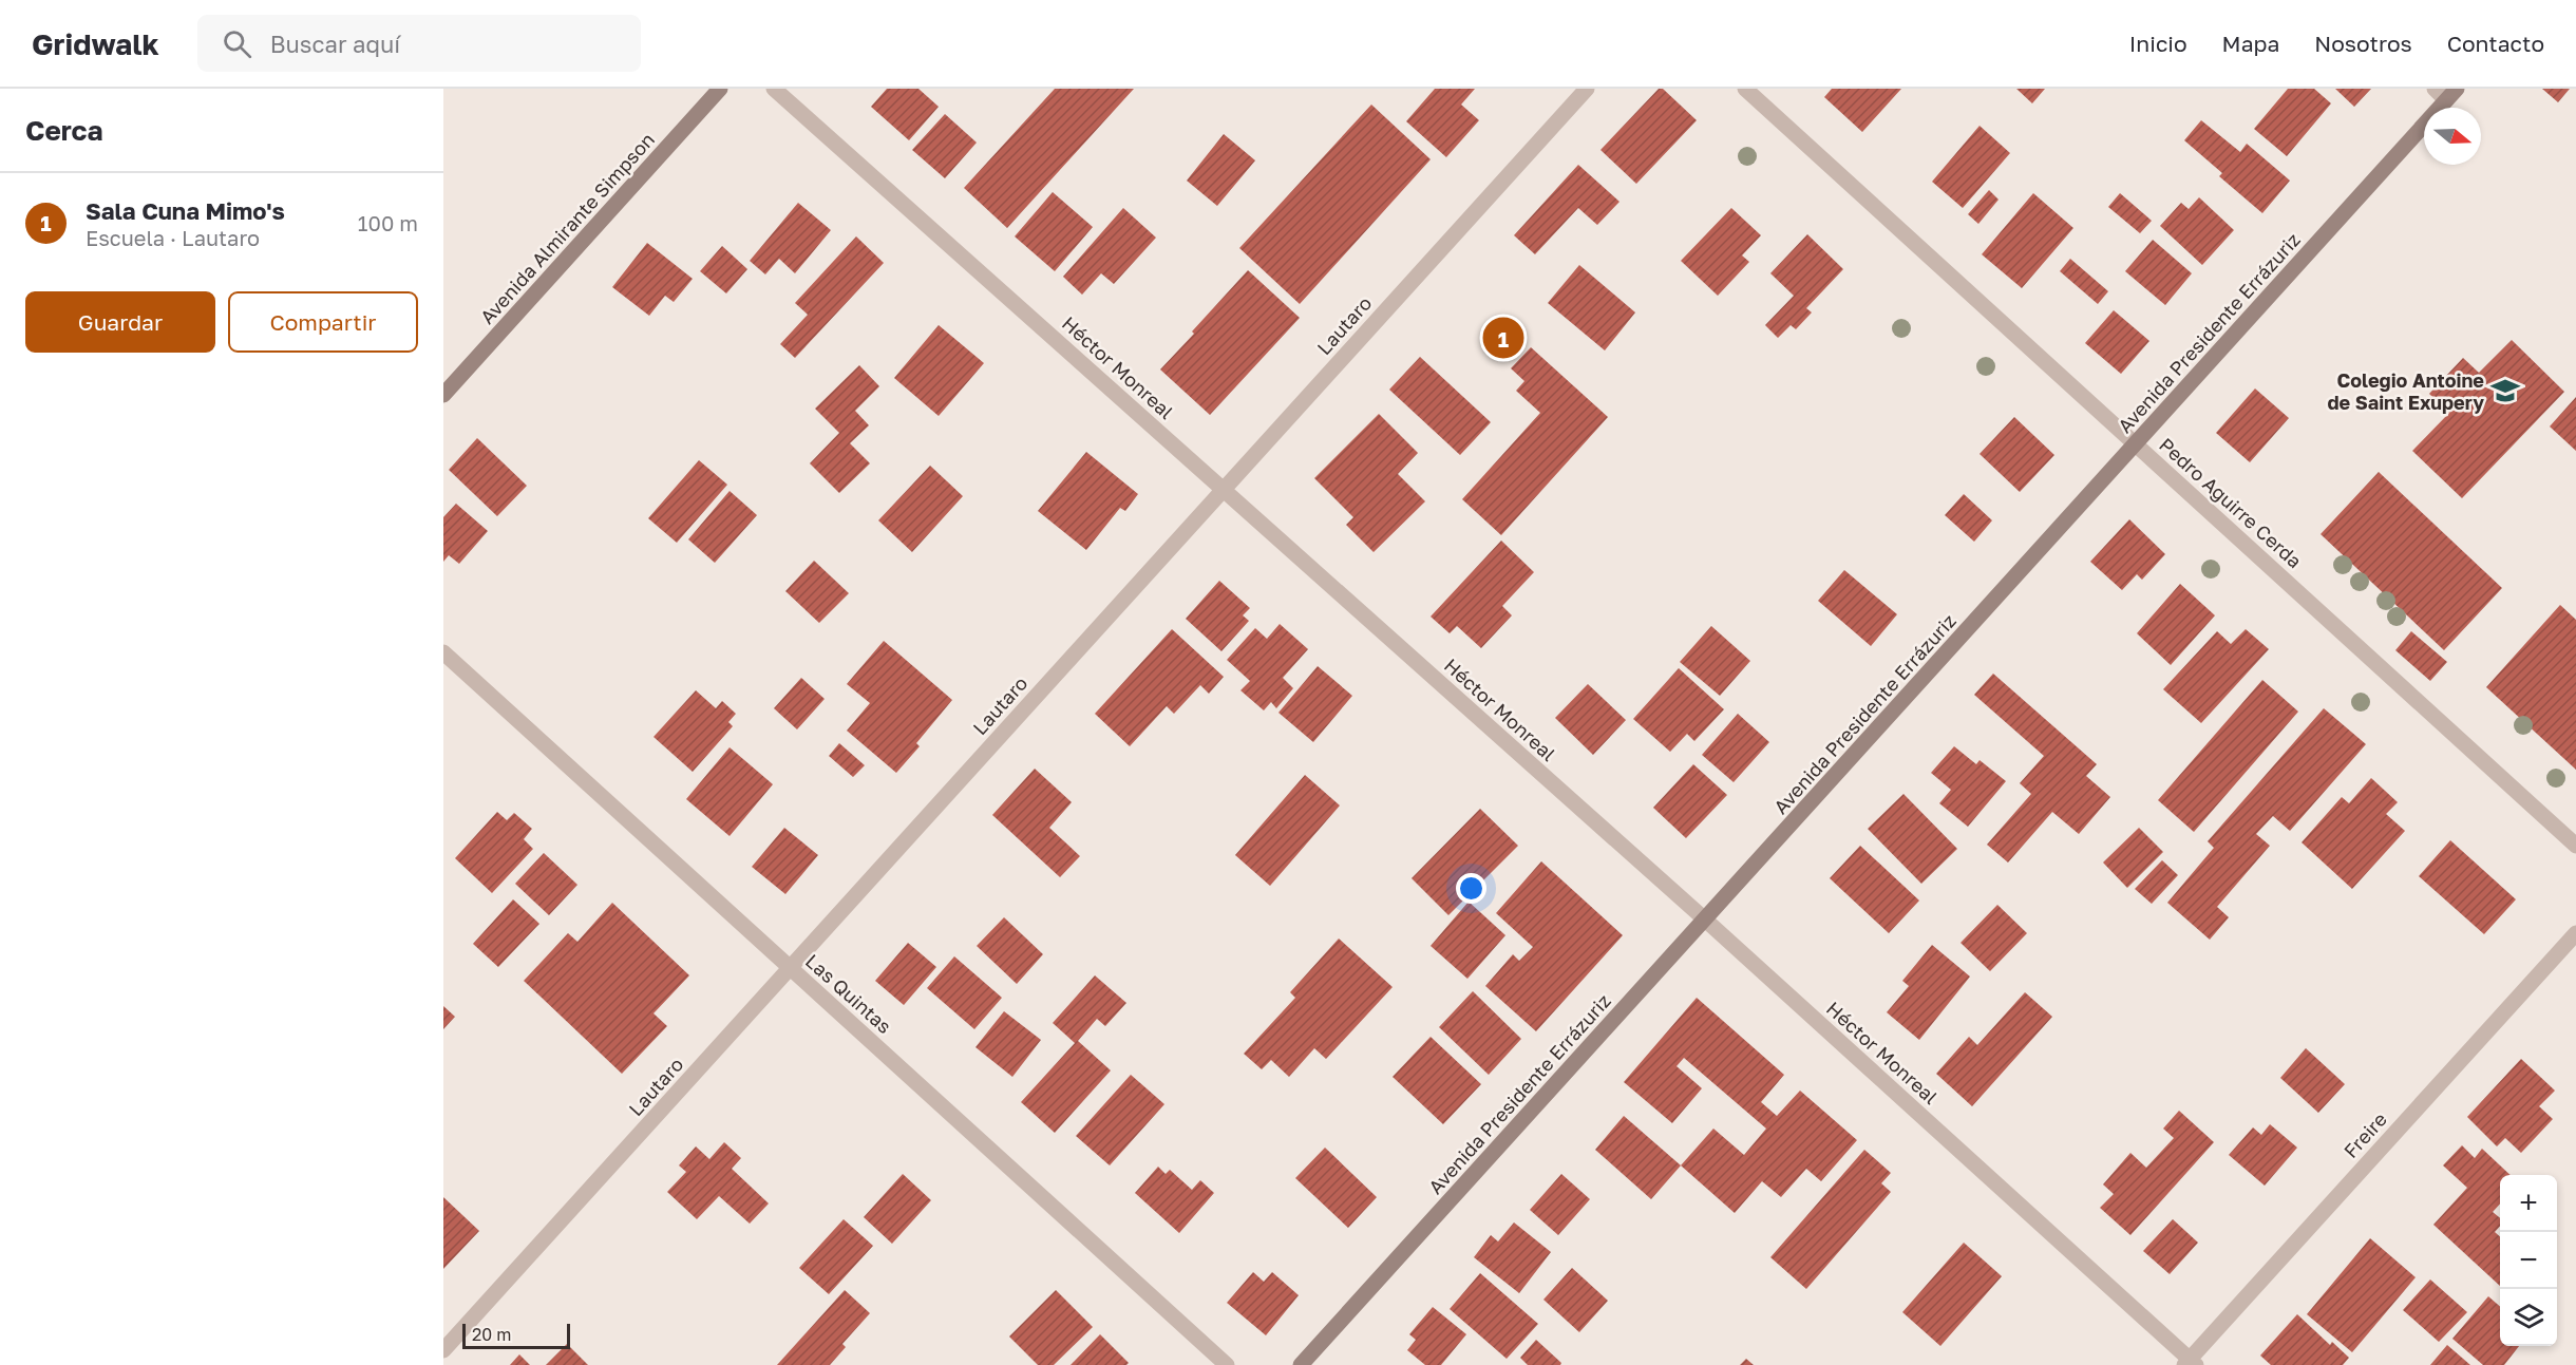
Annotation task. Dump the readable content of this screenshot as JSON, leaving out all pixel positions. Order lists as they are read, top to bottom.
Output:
{
  "streets": {
    "street": [
      "Avenida Almirante Simpson",
      "Lautaro",
      "Avenida Presidente Errázuriz",
      "Héctor Monreal",
      "Pedro Aguirre Cerda",
      "Las Quintas",
      "Freire"
    ]
  },
  "crossings": [
    ["Lautaro", "Héctor Monreal"],
    ["Lautaro", "Las Quintas"],
    ["Avenida Presidente Errázuriz", "Héctor Monreal"],
    ["Avenida Presidente Errázuriz", "Pedro Aguirre Cerda"],
    ["Héctor Monreal", "Freire"]
  ],
  "places": {
    "school or university": ["Colegio Antoine de Saint Exupery"]
  },
  "scale_bar": "20 m",
  "north": "right",
  "page": {
    "header": "Gridwalk",
    "search": "Buscar aquí",
    "nav": [
      "Inicio",
      "Mapa",
      "Nosotros",
      "Contacto"
    ],
    "heading": "Cerca",
    "list": [
      {
        "mark": "1",
        "name": "Sala Cuna Mimo's",
        "note": "Escuela · Lautaro",
        "value": "100 m"
      }
    ],
    "buttons": ["Guardar", "Compartir"],
    "pins": "1",
    "map_buttons": ["+", "−"],
    "scale": "20 m"
  }
}
